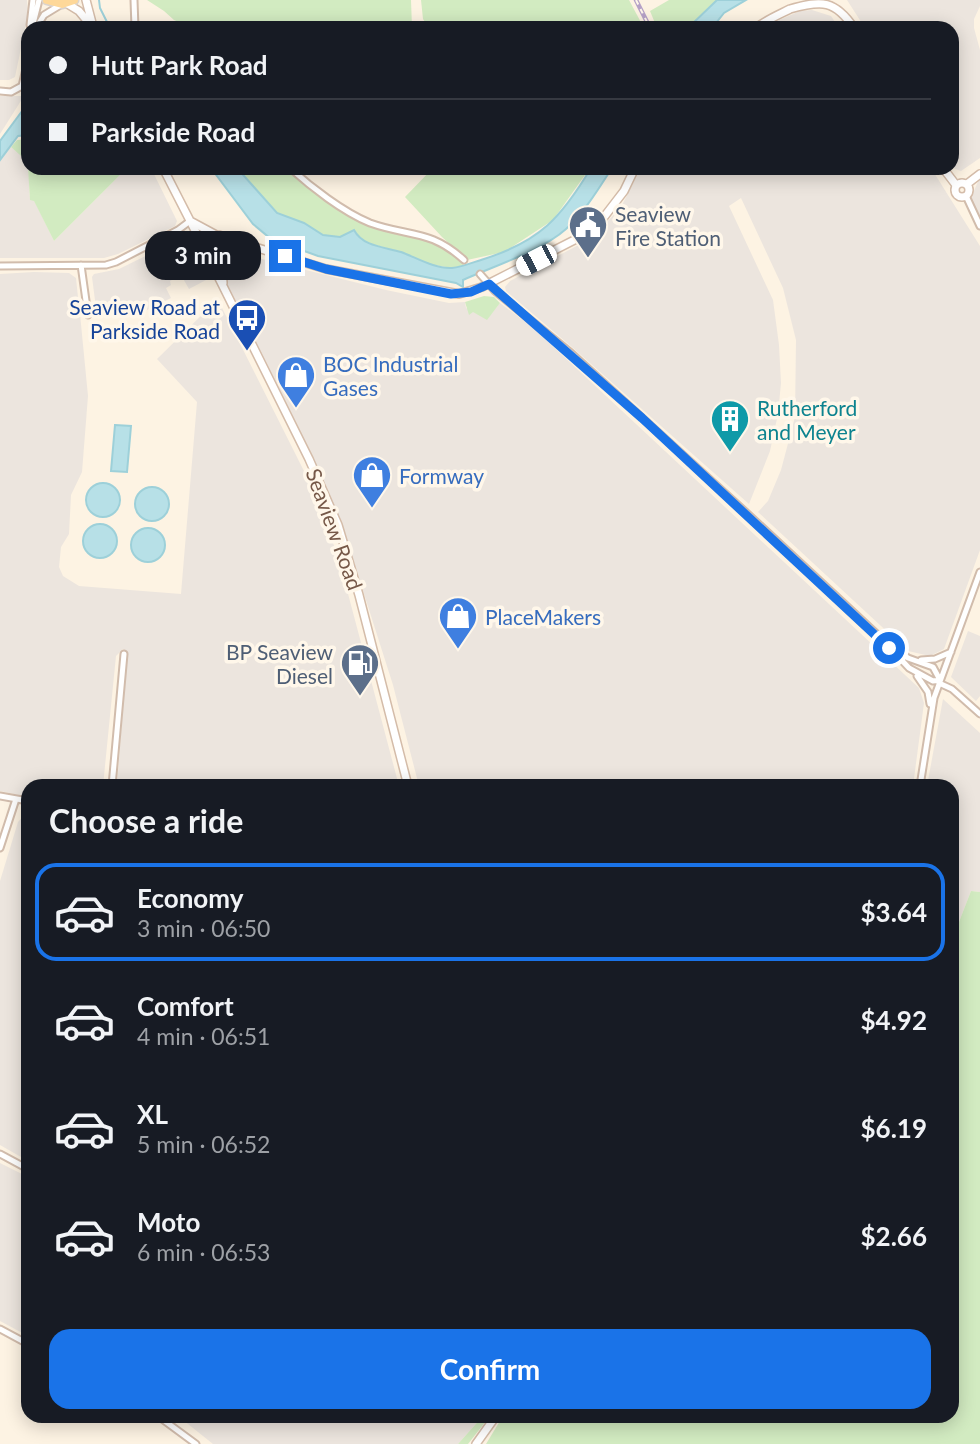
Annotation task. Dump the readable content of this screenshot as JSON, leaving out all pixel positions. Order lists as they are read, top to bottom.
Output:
{
  "streets": {
    "main road": ["Seaview Road"]
  },
  "places": {
    "public building": ["Seaview Fire Station"],
    "bus stop": ["Seaview Road at Parkside Road"],
    "shop": ["BOC Industrial Gases", "Formway", "PlaceMakers"],
    "building": ["Rutherford and Meyer"],
    "fuel station": ["BP Seaview Diesel"]
  },
  "page": {
    "banner": ["Hutt Park Road", "Parkside Road"],
    "bubble": "3 min",
    "heading": "Choose a ride",
    "list": [
      {
        "name": "Economy",
        "note": "3 min · 06:50",
        "value": "$3.64"
      },
      {
        "name": "Comfort",
        "note": "4 min · 06:51",
        "value": "$4.92"
      },
      {
        "name": "XL",
        "note": "5 min · 06:52",
        "value": "$6.19"
      },
      {
        "name": "Moto",
        "note": "6 min · 06:53",
        "value": "$2.66"
      }
    ],
    "buttons": "Confirm"
  }
}
